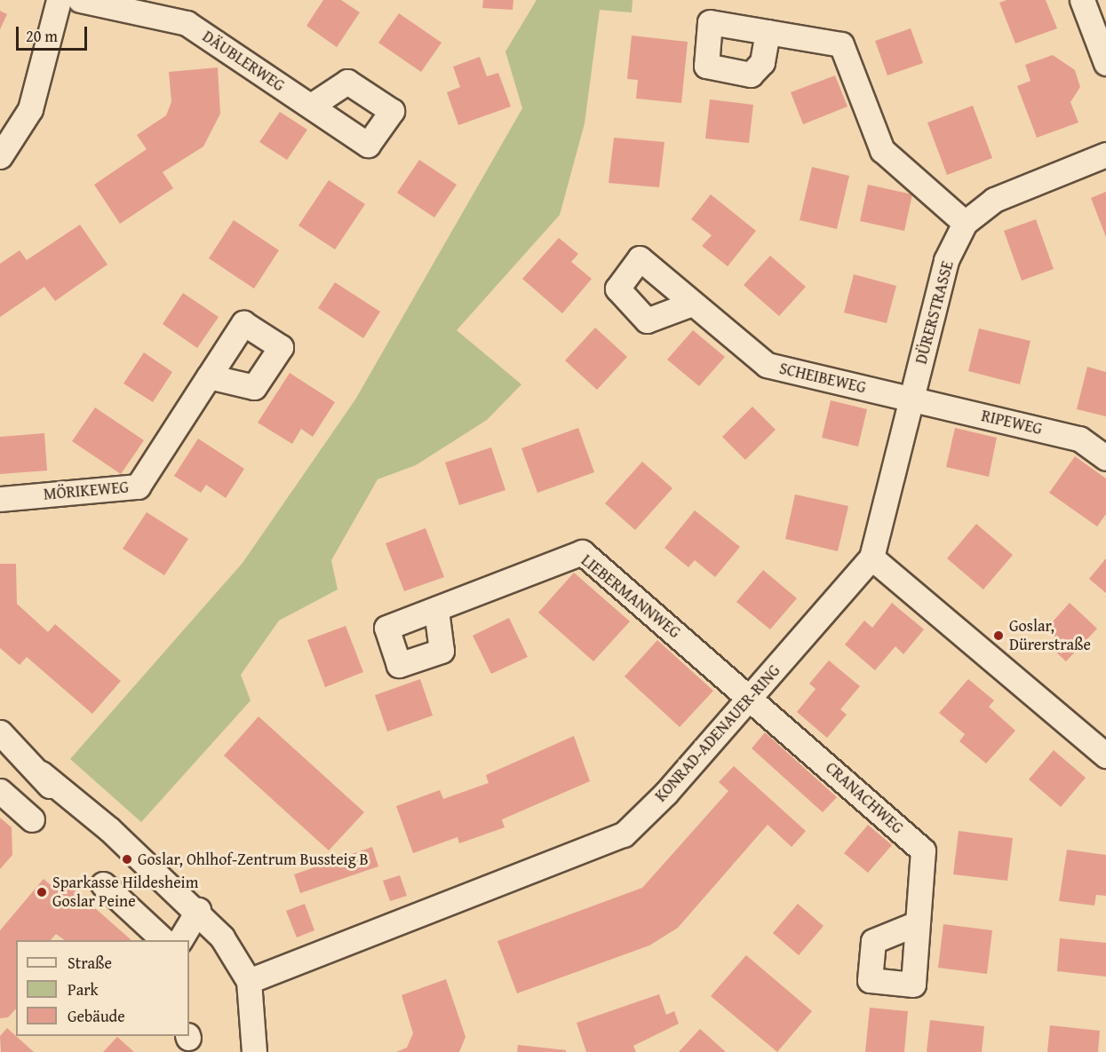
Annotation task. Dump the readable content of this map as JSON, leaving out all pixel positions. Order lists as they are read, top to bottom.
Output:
{
  "streets": {
    "street": [
      "DÄUBLERWEG",
      "DÜRERSTRASSE",
      "SCHEIBEWEG",
      "RIPEWEG",
      "MÖRIKEWEG",
      "LIEBERMANNWEG",
      "KONRAD-ADENAUER-RING",
      "CRANACHWEG"
    ]
  },
  "crossings": [
    ["DÜRERSTRASSE", "SCHEIBEWEG"],
    ["DÜRERSTRASSE", "RIPEWEG"],
    ["DÜRERSTRASSE", "KONRAD-ADENAUER-RING"],
    ["SCHEIBEWEG", "RIPEWEG"],
    ["LIEBERMANNWEG", "KONRAD-ADENAUER-RING"],
    ["LIEBERMANNWEG", "CRANACHWEG"],
    ["KONRAD-ADENAUER-RING", "CRANACHWEG"]
  ],
  "places": ["Goslar, Dürerstraße", "Goslar, Ohlhof-Zentrum Bussteig B", "Sparkasse Hildesheim Goslar Peine"],
  "legend": ["Straße", "Park", "Gebäude"],
  "scale_bar": "20 m"
}
